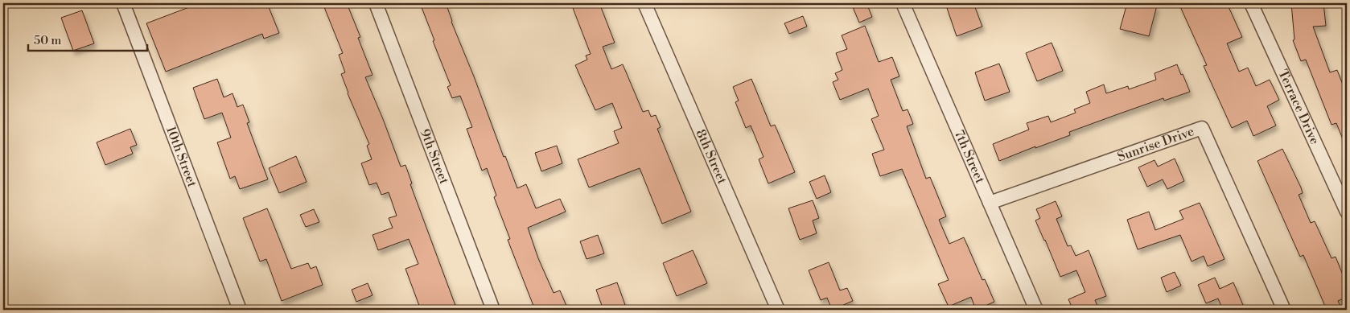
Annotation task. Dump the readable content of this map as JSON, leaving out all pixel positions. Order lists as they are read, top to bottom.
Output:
{
  "streets": {
    "street": [
      "Terrace Drive",
      "Sunrise Drive",
      "10th Street",
      "8th Street",
      "9th Street",
      "7th Street"
    ]
  },
  "crossings": [
    ["Sunrise Drive", "7th Street"]
  ],
  "scale_bar": "50 m"
}
